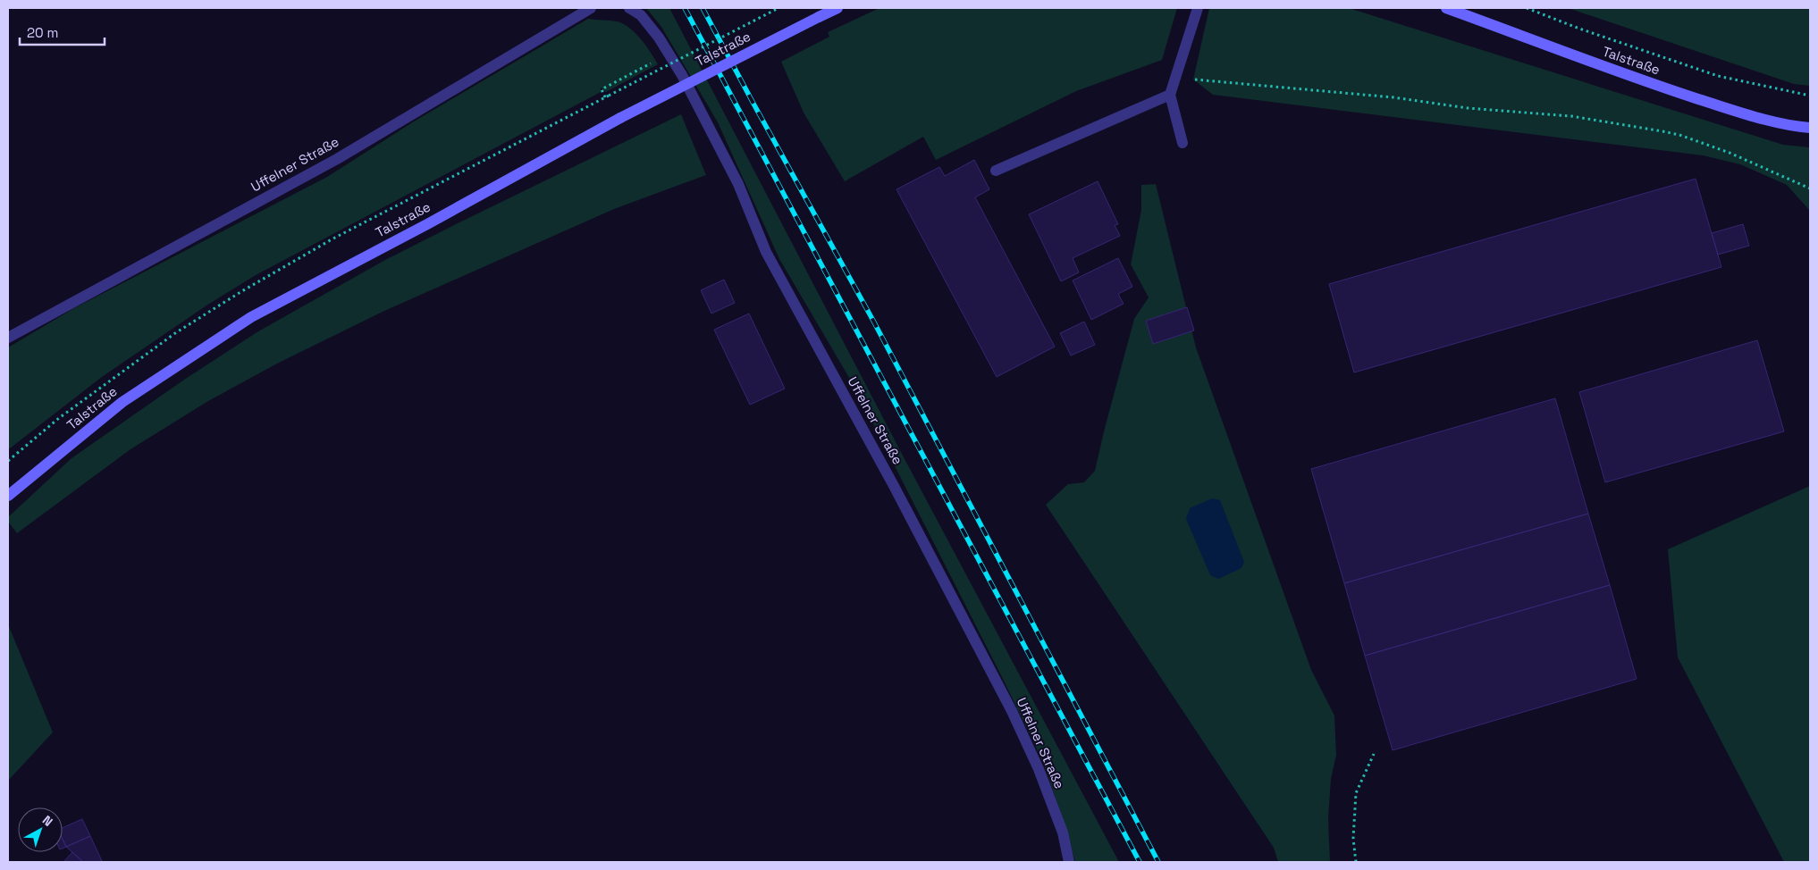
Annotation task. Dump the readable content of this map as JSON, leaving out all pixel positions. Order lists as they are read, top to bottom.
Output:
{
  "streets": {
    "street": ["Talstraße", "Uffelner Straße"]
  },
  "scale_bar": "20 m",
  "north": "top right"
}
